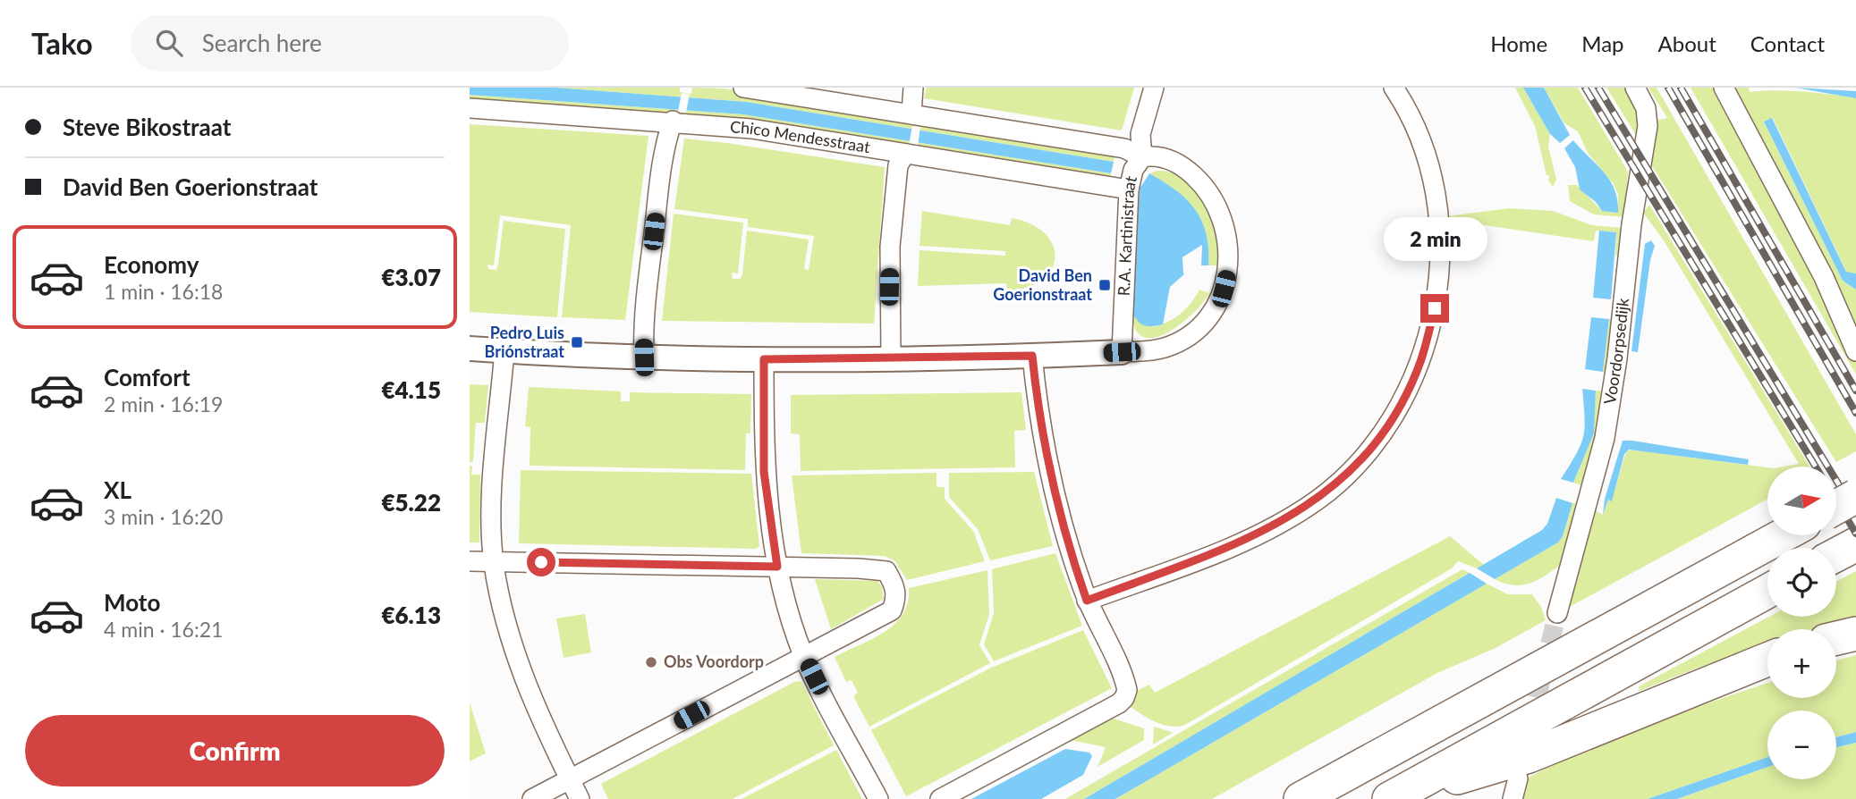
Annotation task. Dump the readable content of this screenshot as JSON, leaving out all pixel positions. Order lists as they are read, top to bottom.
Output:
{
  "streets": {
    "street": ["Chico Mendesstraat", "R.A. Kartinistraat", "Voordorpsedijk"]
  },
  "crossings": [
    ["Chico Mendesstraat", "R.A. Kartinistraat"]
  ],
  "places": {
    "transit": ["David Ben Goerionstraat", "Pedro Luis Briónstraat"],
    "other": ["Obs Voordorp"]
  },
  "north": "right",
  "page": {
    "header": "Tako",
    "search": "Search here",
    "nav": [
      "Home",
      "Map",
      "About",
      "Contact"
    ],
    "banner": ["Steve Bikostraat", "David Ben Goerionstraat"],
    "bubble": "2 min",
    "list": [
      {
        "name": "Economy",
        "note": "1 min · 16:18",
        "value": "€3.07"
      },
      {
        "name": "Comfort",
        "note": "2 min · 16:19",
        "value": "€4.15"
      },
      {
        "name": "XL",
        "note": "3 min · 16:20",
        "value": "€5.22"
      },
      {
        "name": "Moto",
        "note": "4 min · 16:21",
        "value": "€6.13"
      }
    ],
    "map_buttons": ["+", "−"],
    "buttons": "Confirm"
  }
}
